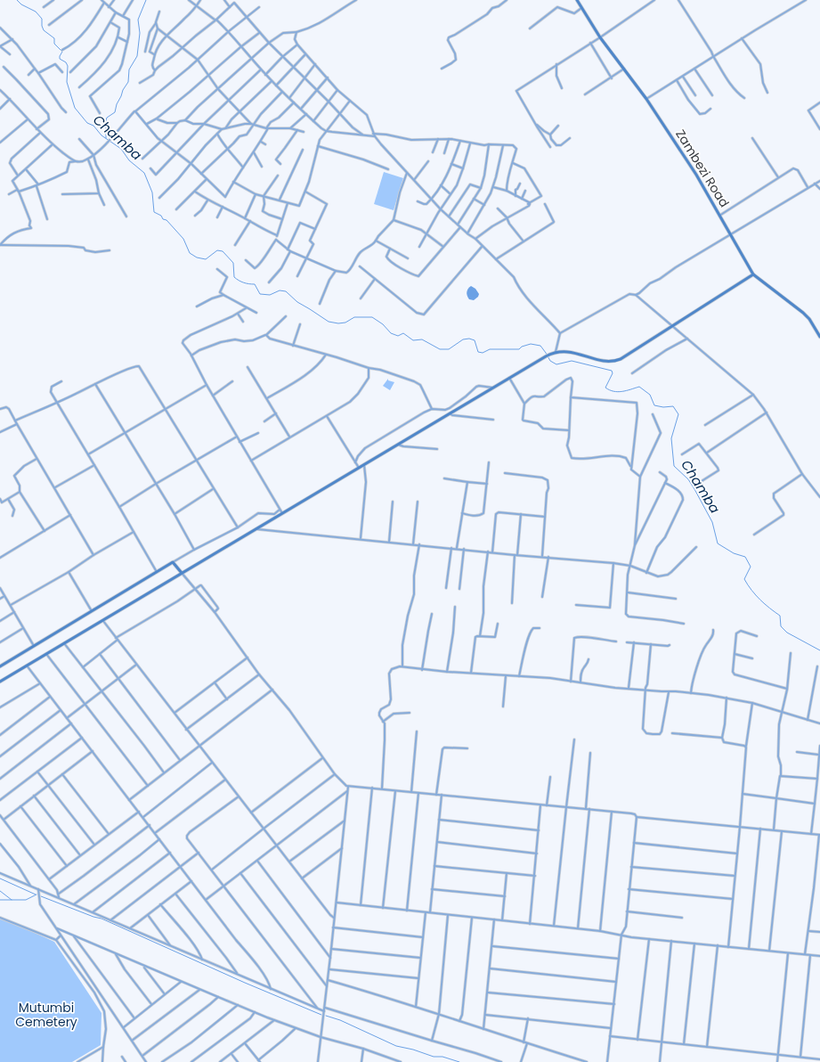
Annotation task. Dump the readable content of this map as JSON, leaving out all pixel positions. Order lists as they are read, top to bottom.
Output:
{
  "streets": {
    "main road": ["Zambezi Road"]
  },
  "water": ["Chamba"],
  "parks": ["Mutumbi Cemetery"]
}
